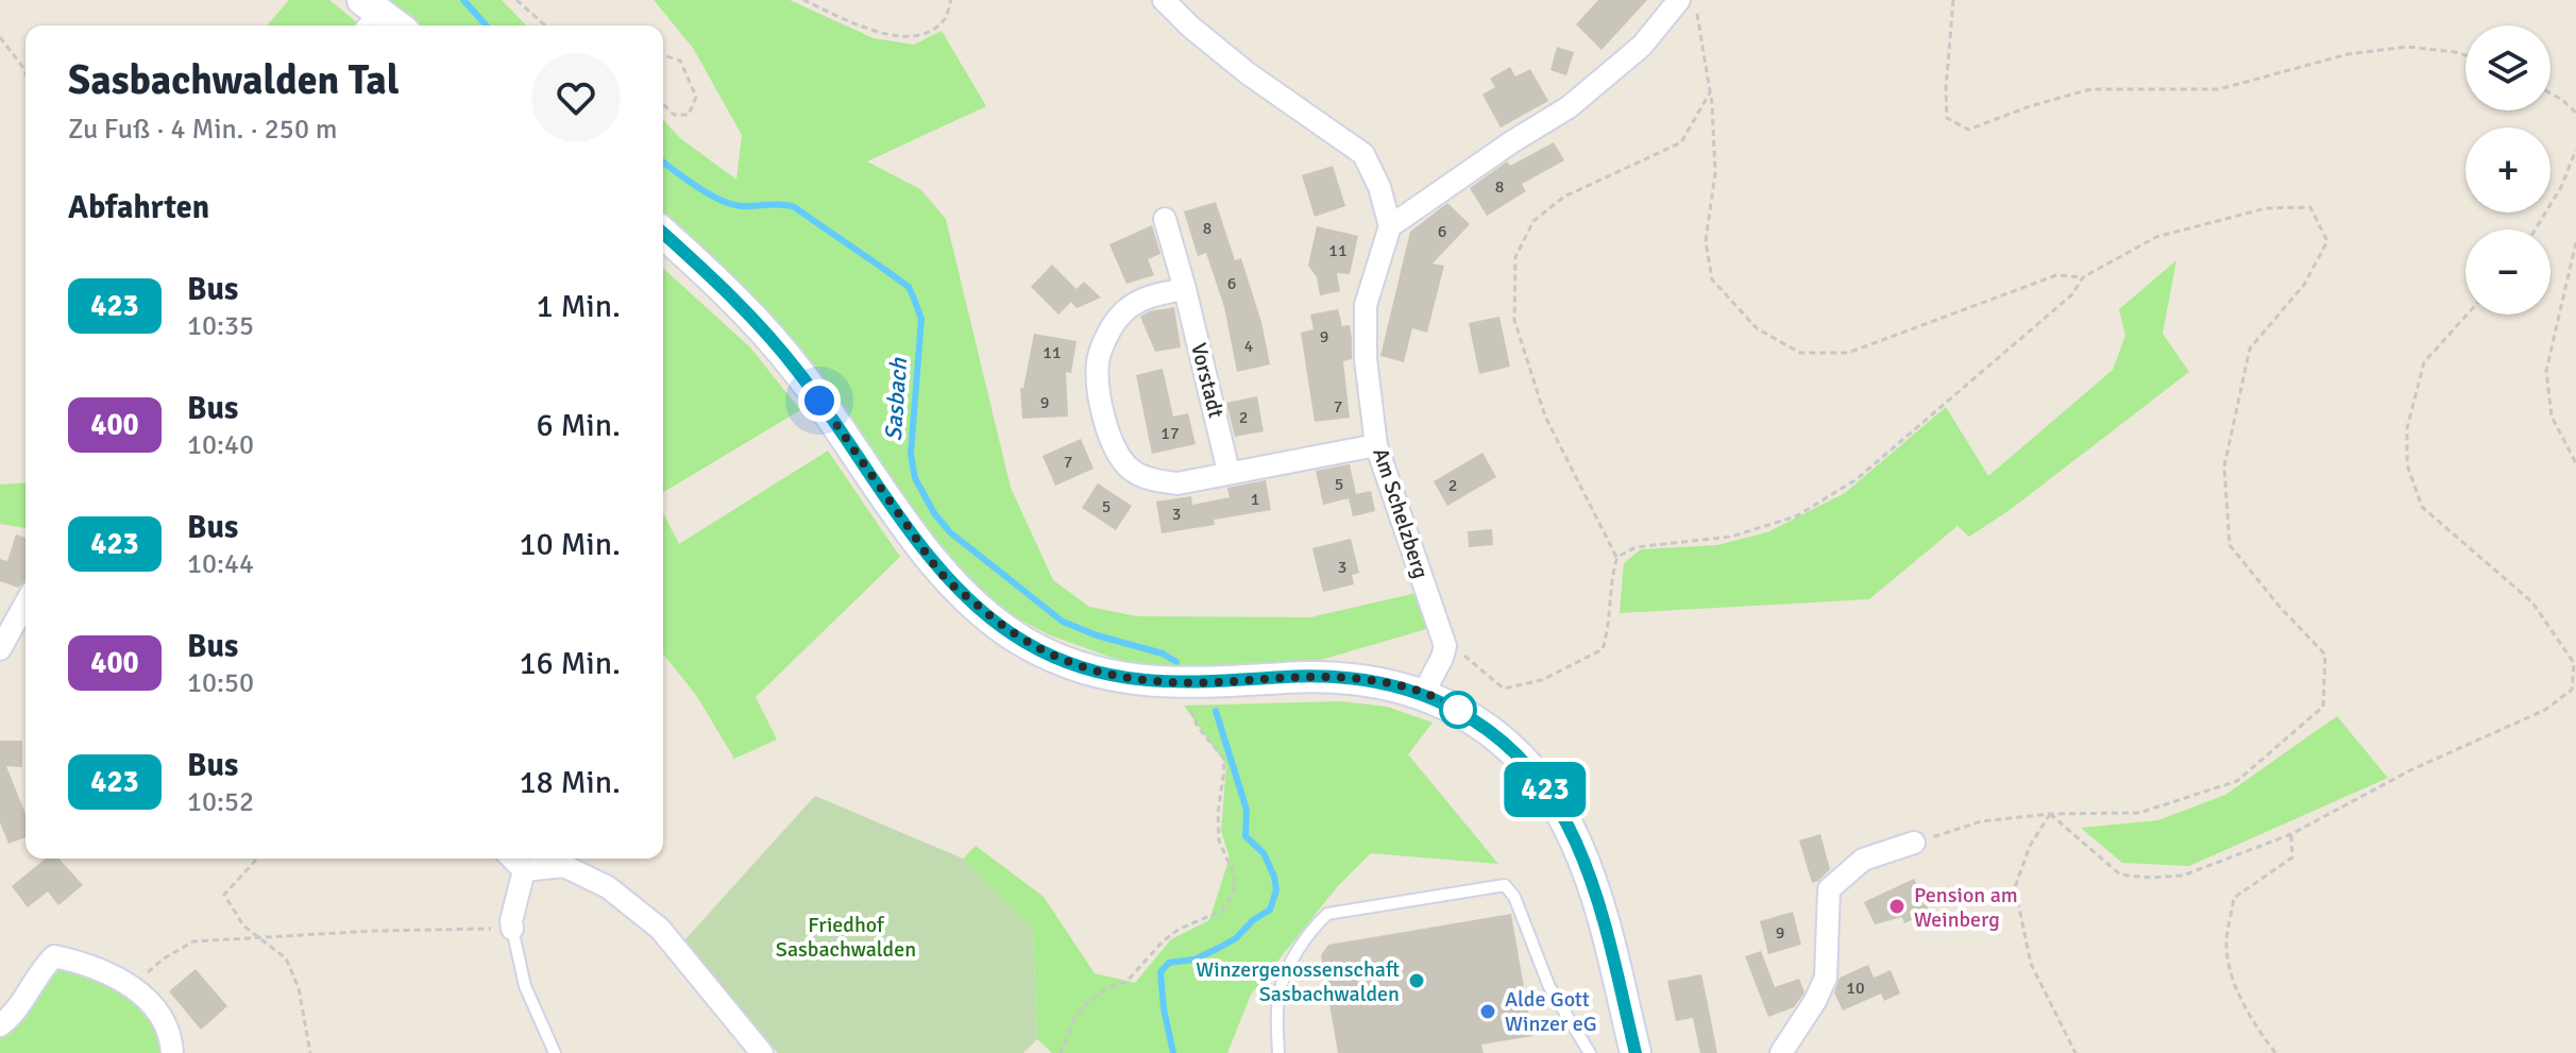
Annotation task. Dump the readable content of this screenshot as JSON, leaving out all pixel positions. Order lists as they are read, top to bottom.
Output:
{
  "streets": {
    "street": ["Vorstadt", "Am Schelzberg"]
  },
  "water": ["Sasbach"],
  "parks": ["Friedhof Sasbachwalden"],
  "places": ["Pension am Weinberg", "Winzergenossenschaft Sasbachwalden", "Alde Gott Winzer eG"],
  "lines": ["bus line 423"],
  "house_numbers": [
    "8",
    "8",
    "6",
    "11",
    "6",
    "9",
    "4",
    "11",
    "9",
    "7",
    "2",
    "17",
    "7",
    "5",
    "2",
    "1",
    "5",
    "3",
    "3",
    "9",
    "10"
  ],
  "page": {
    "on_map": "423",
    "map_buttons": ["+", "−"],
    "heading": [
      ["Sasbachwalden Tal", "Zu Fuß · 4 Min. · 250 m"],
      "Abfahrten"
    ],
    "list": [
      {
        "mark": "423",
        "name": "Bus",
        "note": "10:35",
        "value": "1 Min."
      },
      {
        "mark": "400",
        "name": "Bus",
        "note": "10:40",
        "value": "6 Min."
      },
      {
        "mark": "423",
        "name": "Bus",
        "note": "10:44",
        "value": "10 Min."
      },
      {
        "mark": "400",
        "name": "Bus",
        "note": "10:50",
        "value": "16 Min."
      },
      {
        "mark": "423",
        "name": "Bus",
        "note": "10:52",
        "value": "18 Min."
      }
    ]
  }
}
